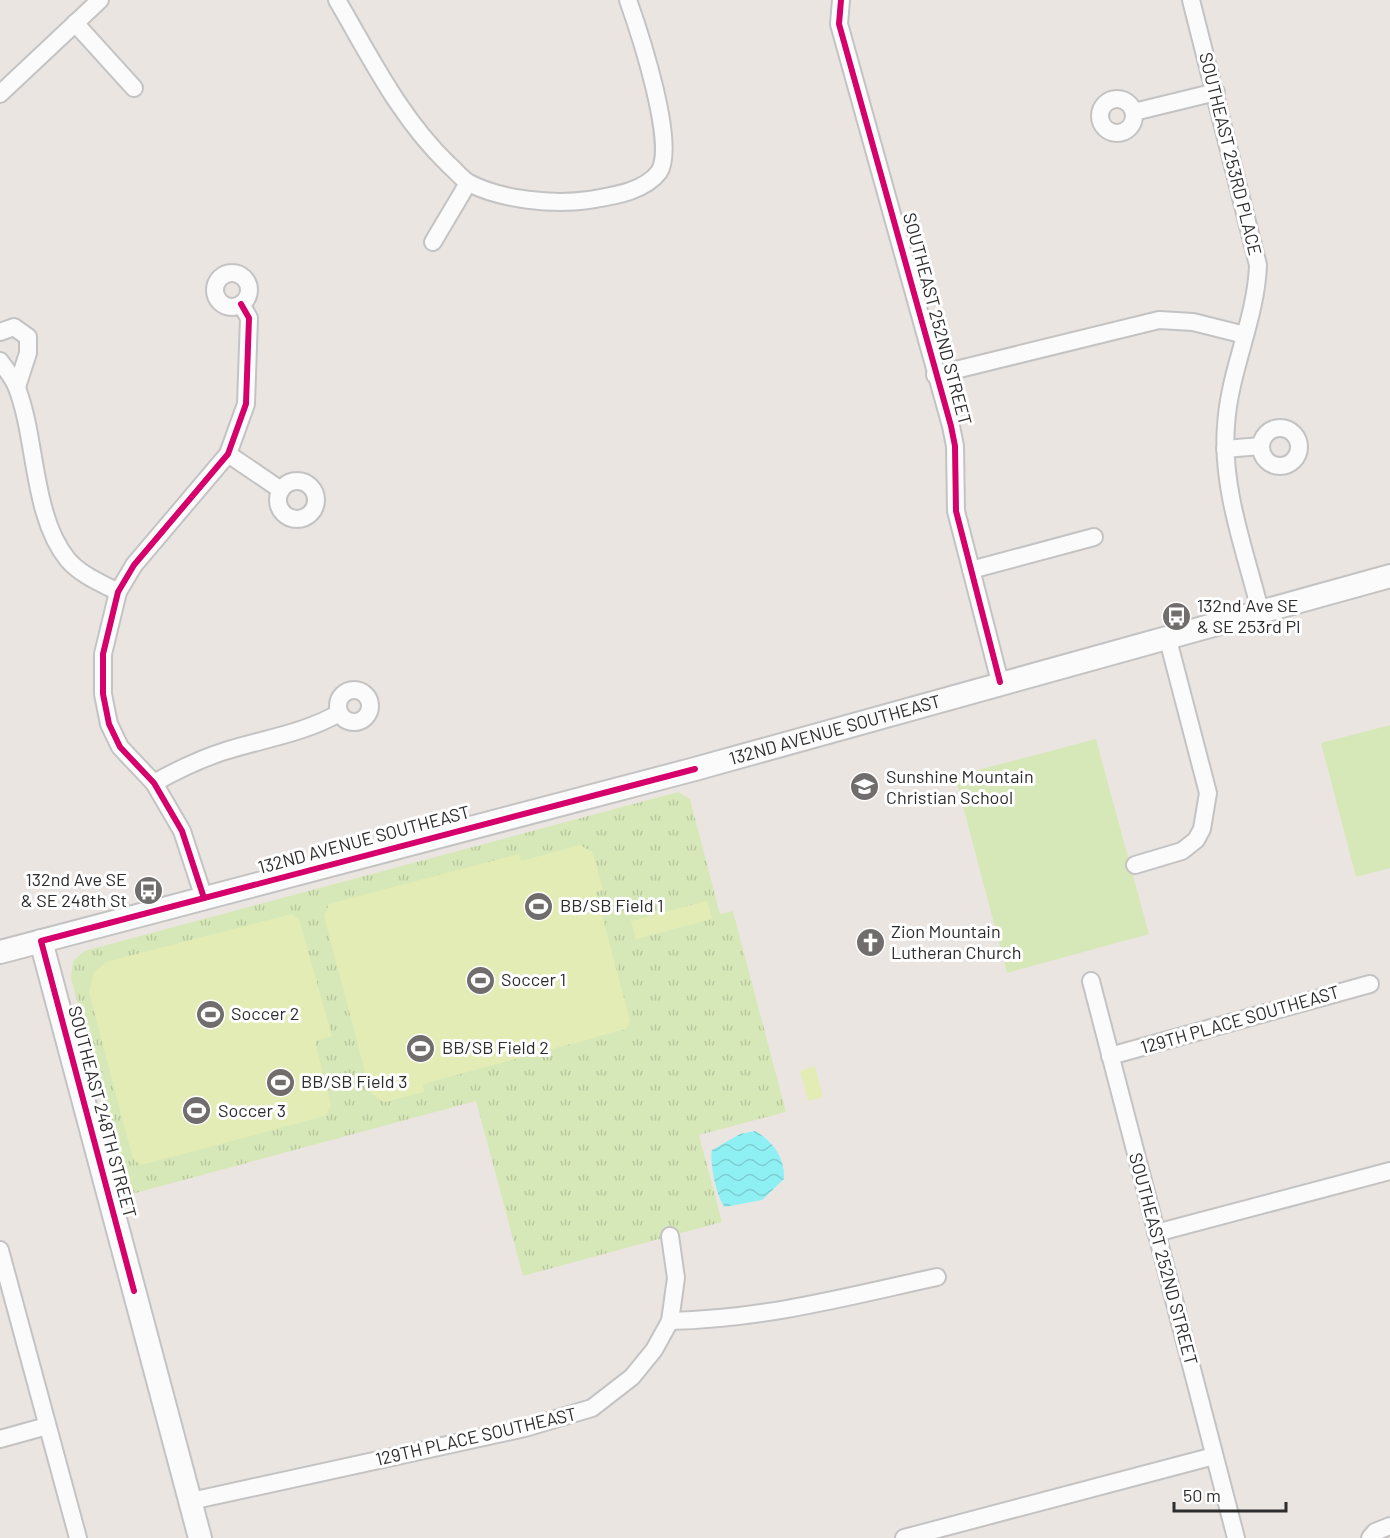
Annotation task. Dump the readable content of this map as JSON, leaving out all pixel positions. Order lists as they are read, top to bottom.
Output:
{
  "streets": {
    "main road": ["132ND AVENUE SOUTHEAST", "SOUTHEAST 248TH STREET"],
    "street": ["SOUTHEAST 253RD PLACE", "SOUTHEAST 252ND STREET", "129TH PLACE SOUTHEAST"]
  },
  "crossings": [
    ["SOUTHEAST 253RD PLACE", "132ND AVENUE SOUTHEAST"],
    ["SOUTHEAST 252ND STREET", "132ND AVENUE SOUTHEAST"],
    ["SOUTHEAST 252ND STREET", "129TH PLACE SOUTHEAST"],
    ["132ND AVENUE SOUTHEAST", "SOUTHEAST 248TH STREET"],
    ["129TH PLACE SOUTHEAST", "SOUTHEAST 248TH STREET"]
  ],
  "places": {
    "bus stop": ["132nd Ave SE & SE 253rd Pl", "132nd Ave SE & SE 248th St"],
    "school or university": ["Sunshine Mountain Christian School"],
    "sports": [
      "BB/SB Field 1",
      "Soccer 1",
      "Soccer 2",
      "BB/SB Field 2",
      "BB/SB Field 3",
      "Soccer 3"
    ],
    "church": ["Zion Mountain Lutheran Church"]
  },
  "scale_bar": "50 m"
}
